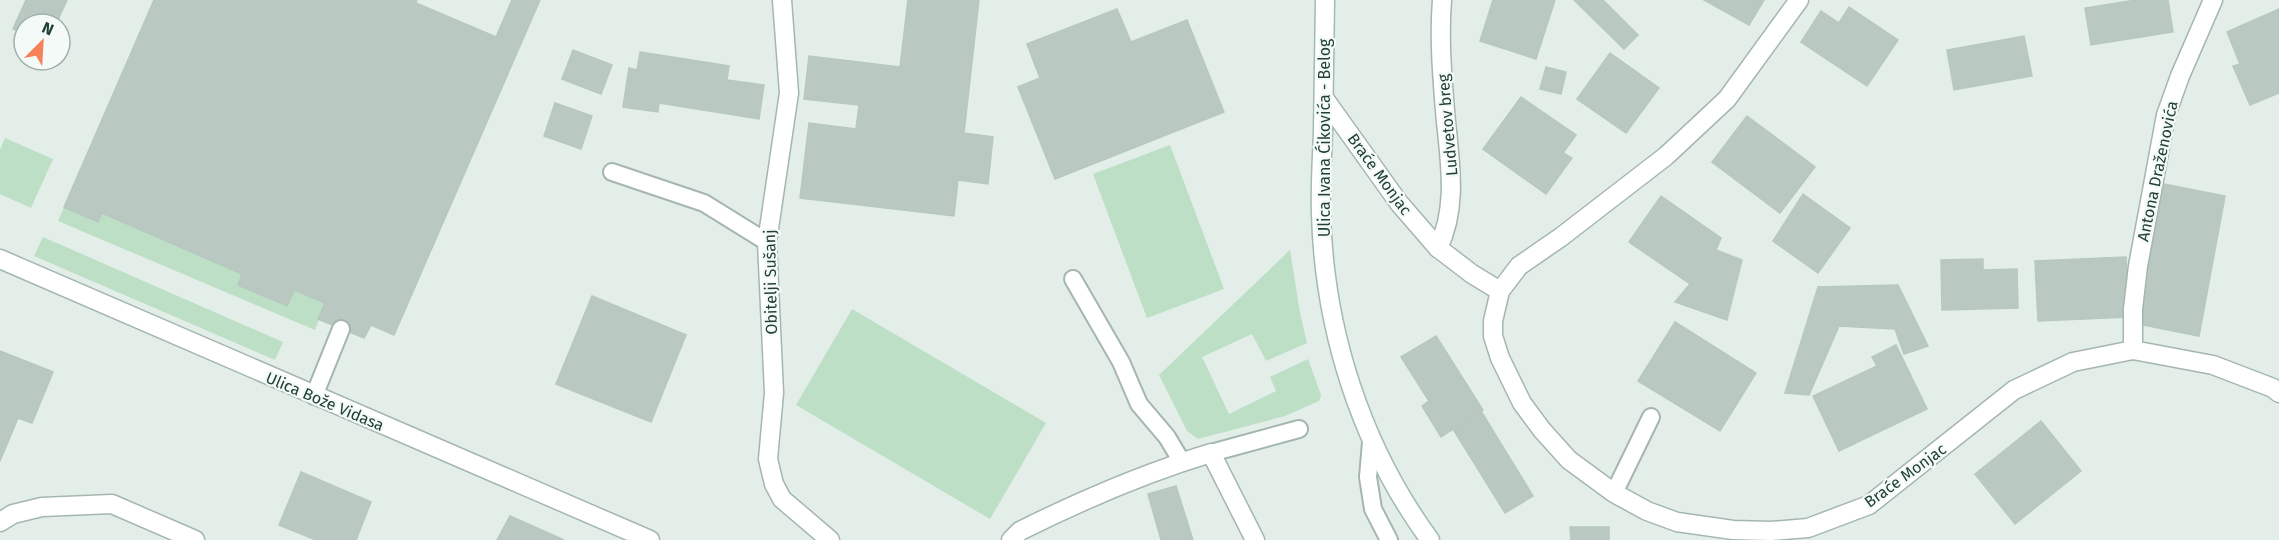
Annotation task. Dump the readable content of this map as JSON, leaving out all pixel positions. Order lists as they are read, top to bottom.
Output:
{
  "streets": {
    "street": [
      "Ludvetov breg",
      "Ulica Ivana Ćikovića - Belog",
      "Antona Draženovića",
      "Braće Monjac",
      "Obitelji Sušanj",
      "Ulica Bože Vidasa"
    ]
  },
  "crossings": [
    ["Ludvetov breg", "Braće Monjac"],
    ["Ulica Ivana Ćikovića - Belog", "Braće Monjac"],
    ["Antona Draženovića", "Braće Monjac"]
  ],
  "north": "top right"
}
